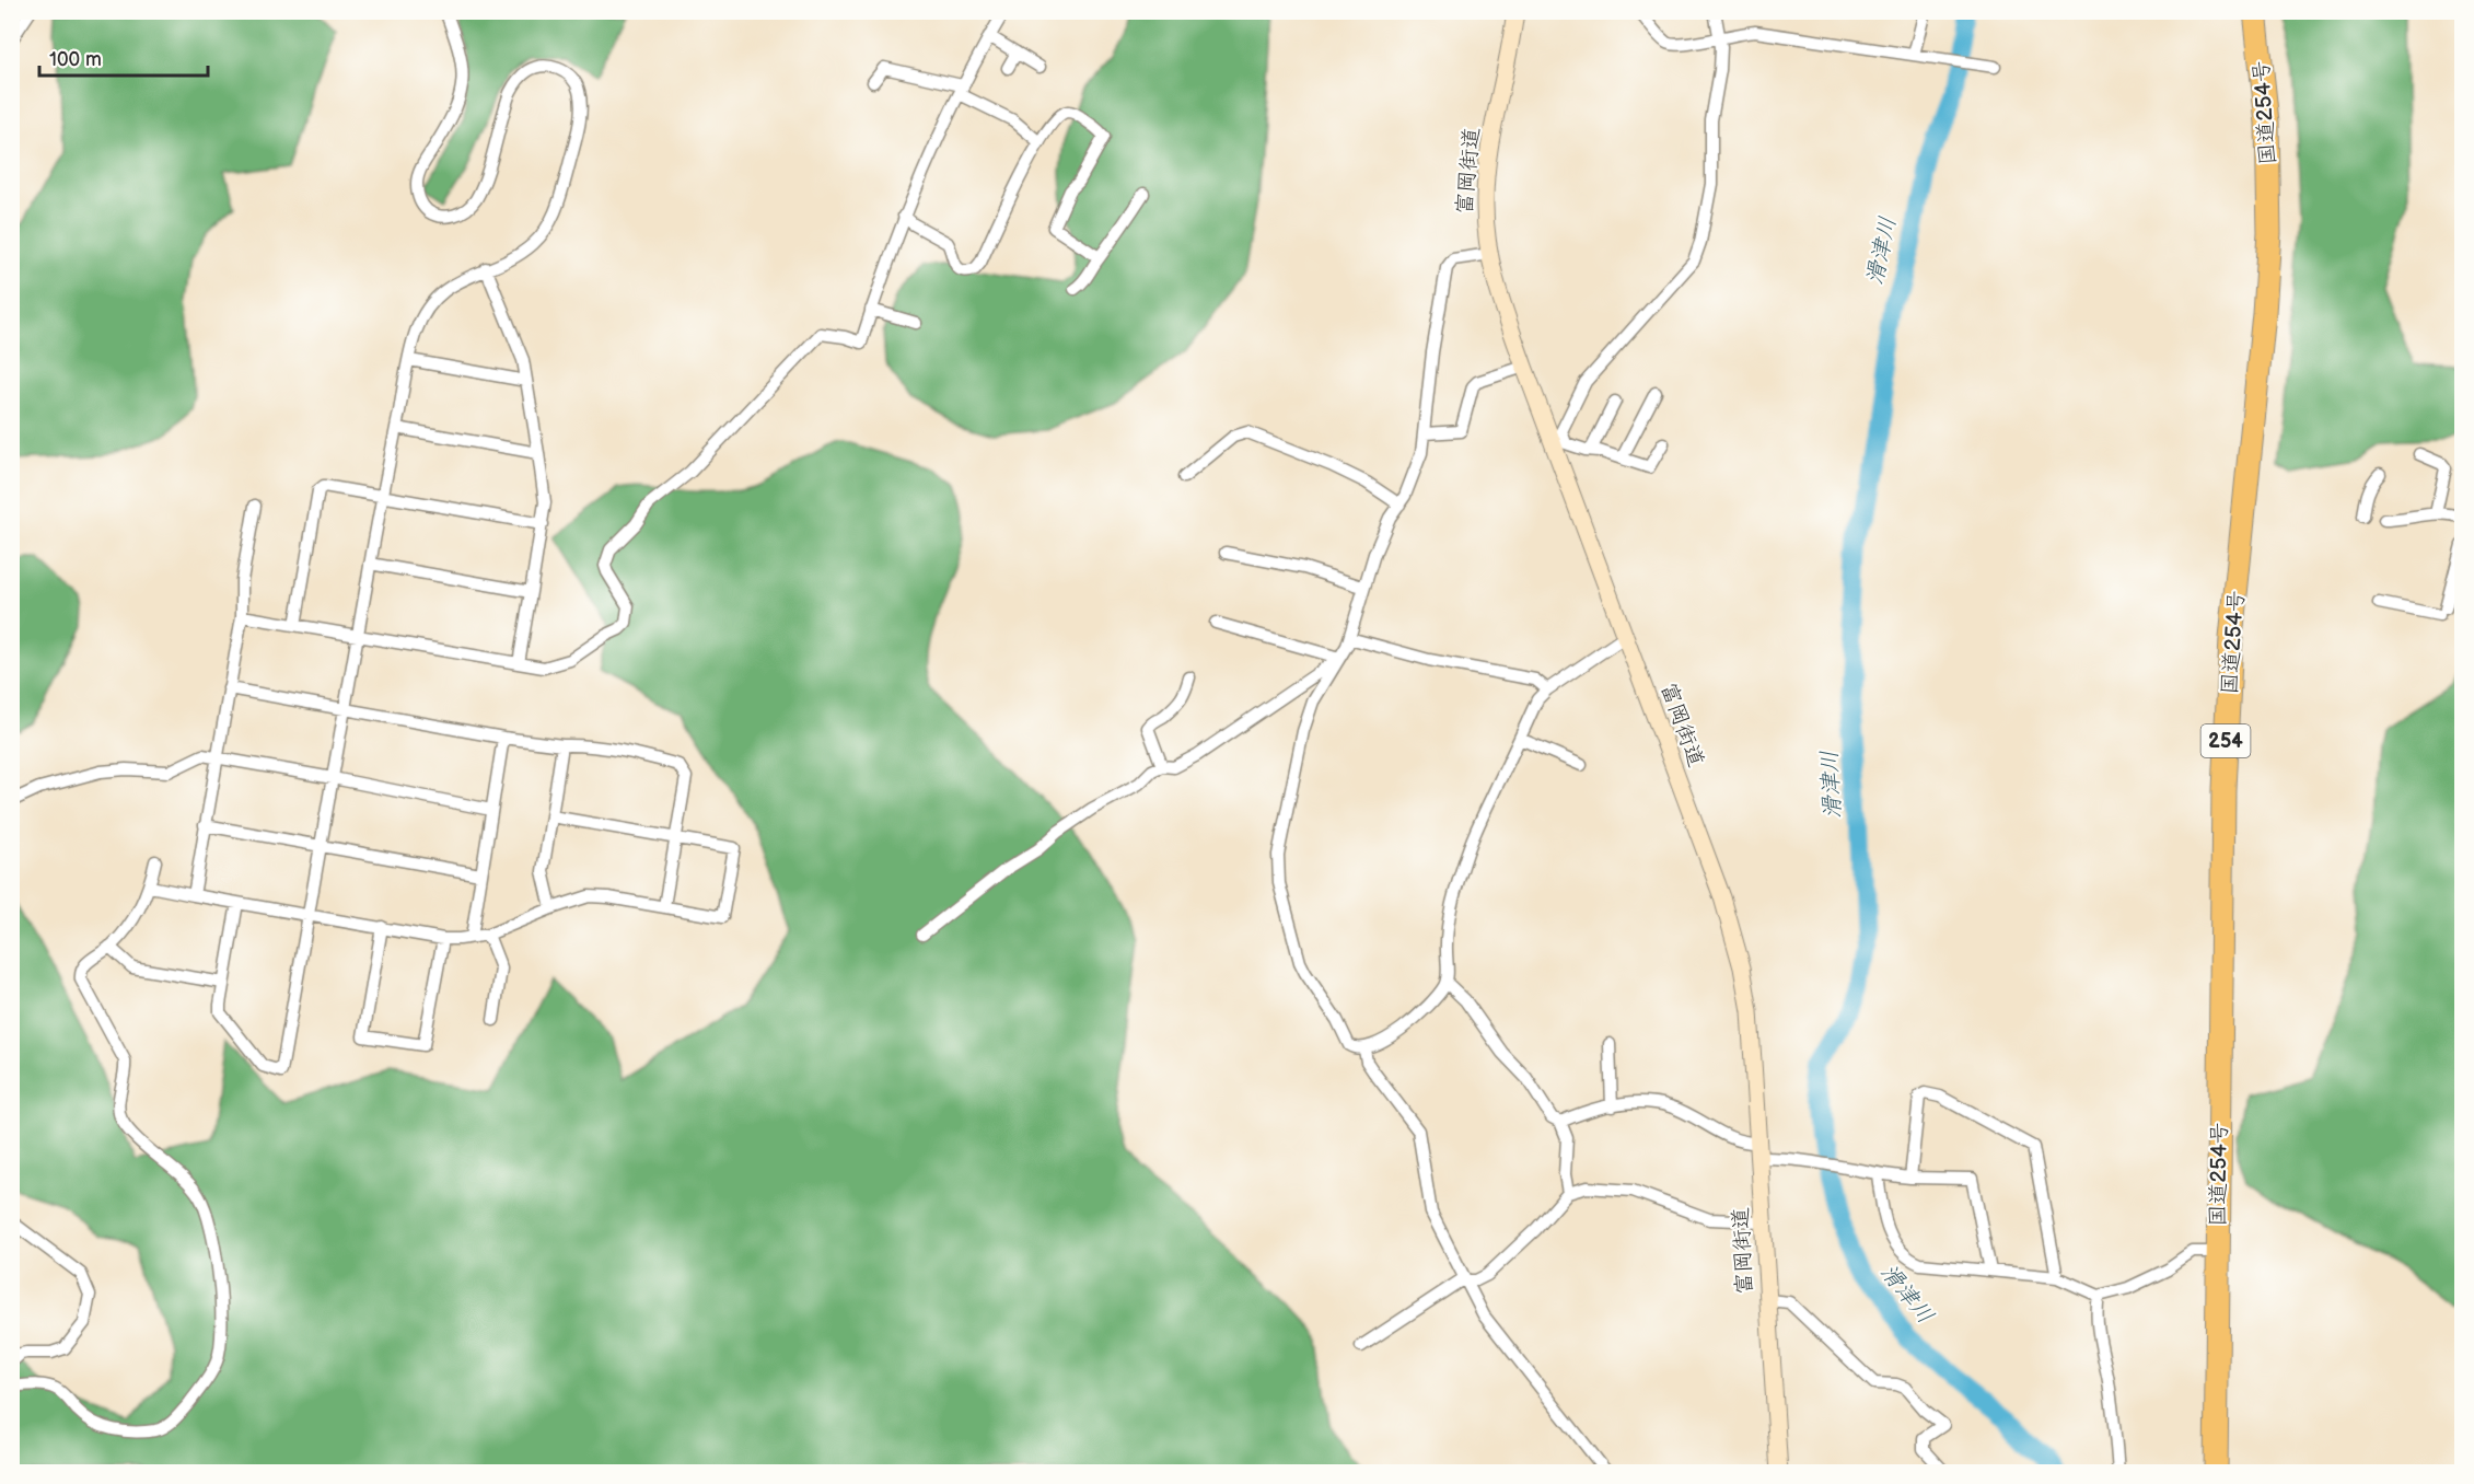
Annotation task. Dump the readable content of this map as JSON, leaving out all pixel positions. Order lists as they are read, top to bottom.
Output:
{
  "streets": {
    "highway": ["国道254号", "254"],
    "street": ["富岡街道"]
  },
  "water": ["滑津川"],
  "scale_bar": "100 m"
}
